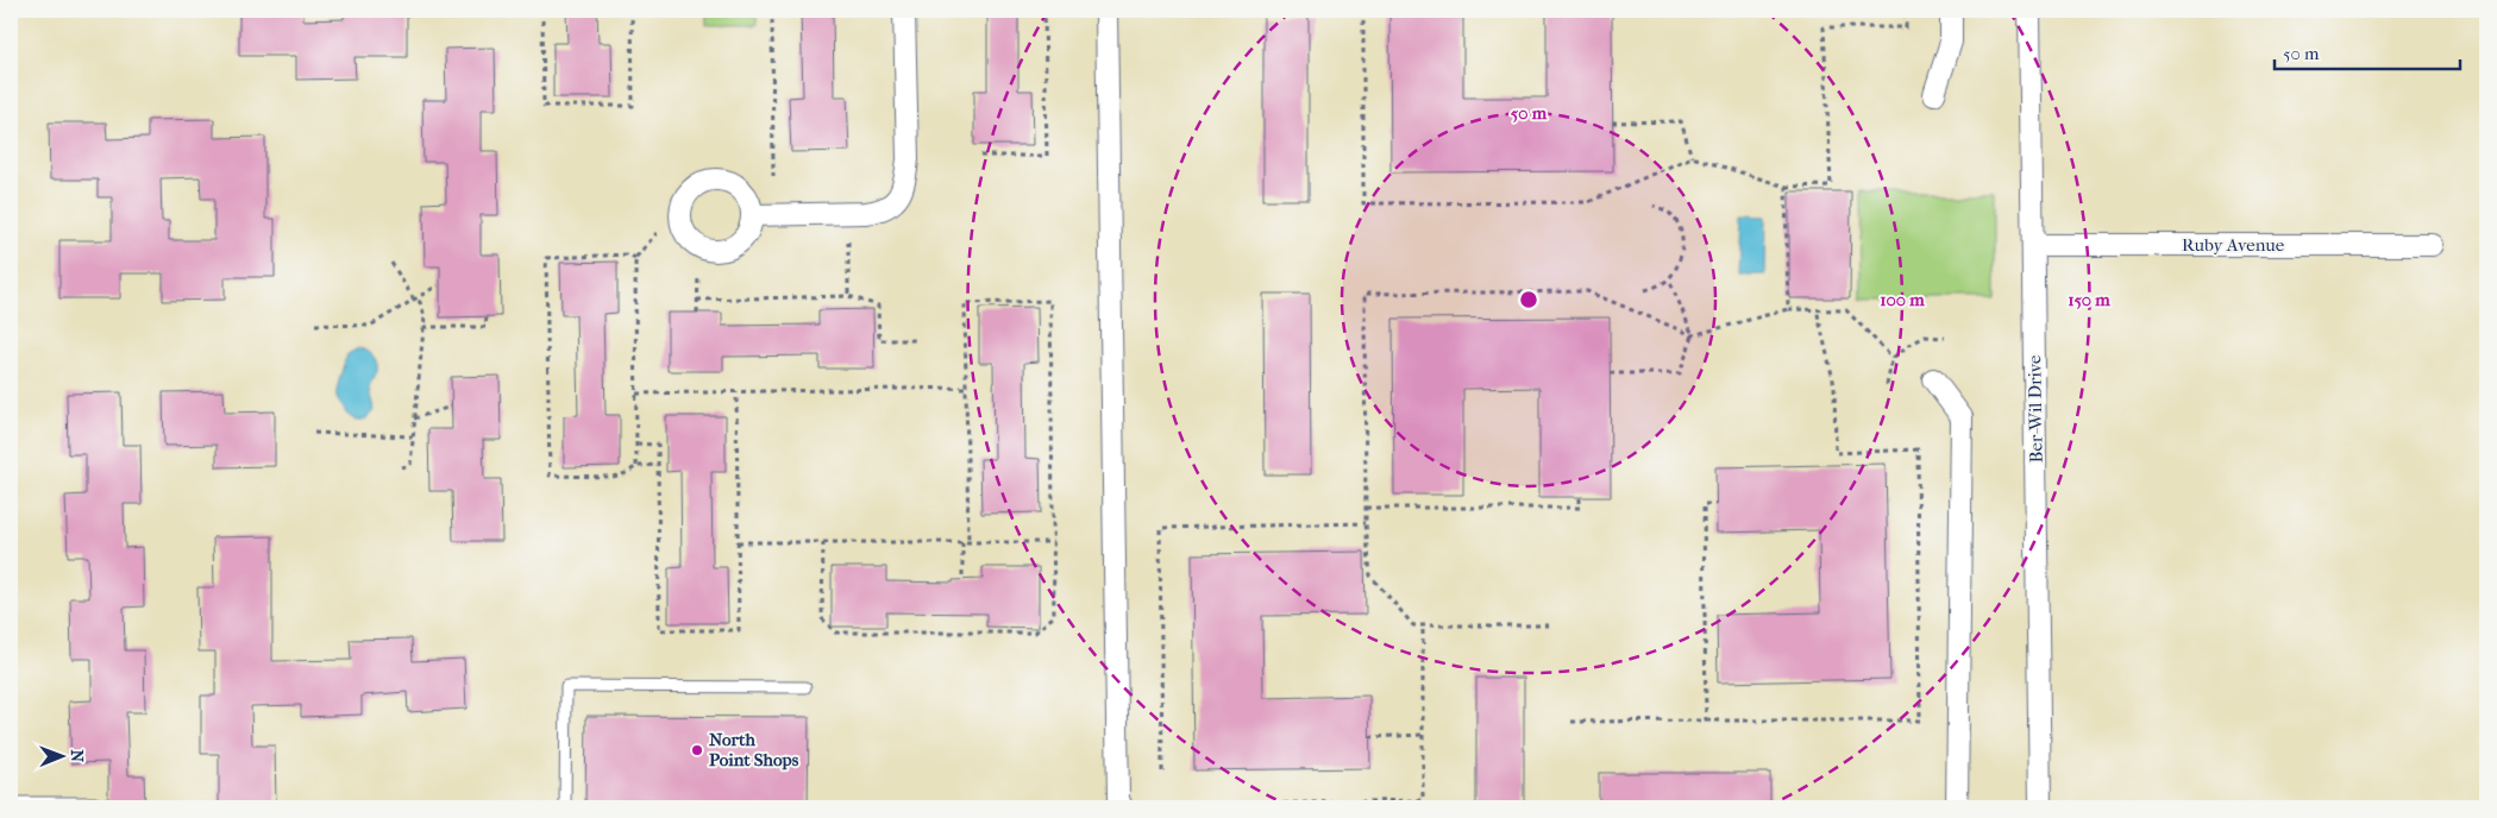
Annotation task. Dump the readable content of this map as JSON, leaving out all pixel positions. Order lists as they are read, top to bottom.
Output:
{
  "streets": {
    "street": ["Ruby Avenue", "Ber-Wil Drive"]
  },
  "crossings": [
    ["Ruby Avenue", "Ber-Wil Drive"]
  ],
  "places": ["North Point Shops"],
  "scale_bar": "50 m",
  "north": "right",
  "rings": ["50 m", "100 m", "150 m"]
}
